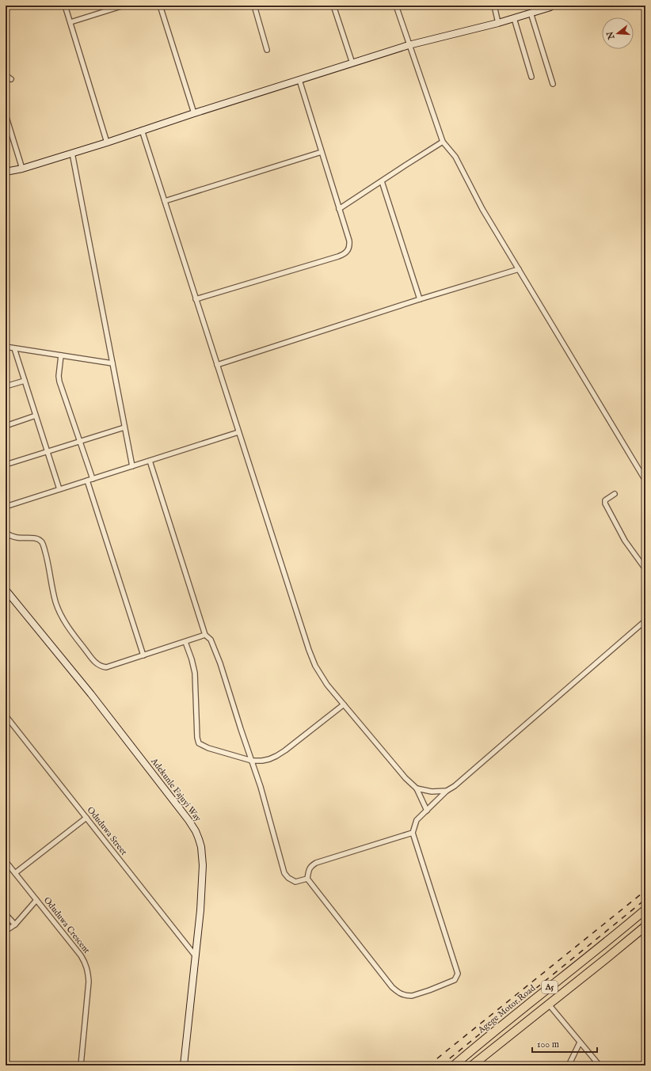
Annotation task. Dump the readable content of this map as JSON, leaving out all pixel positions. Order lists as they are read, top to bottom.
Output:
{
  "streets": {
    "highway": ["A5", "Agege Motor Road"],
    "street": ["Adekunle Fajuyi Way", "Oduduwa Street", "Oduduwa Crescent"]
  },
  "crossings": [
    ["Adekunle Fajuyi Way", "Oduduwa Street"]
  ],
  "scale_bar": "100 m",
  "north": "left"
}
